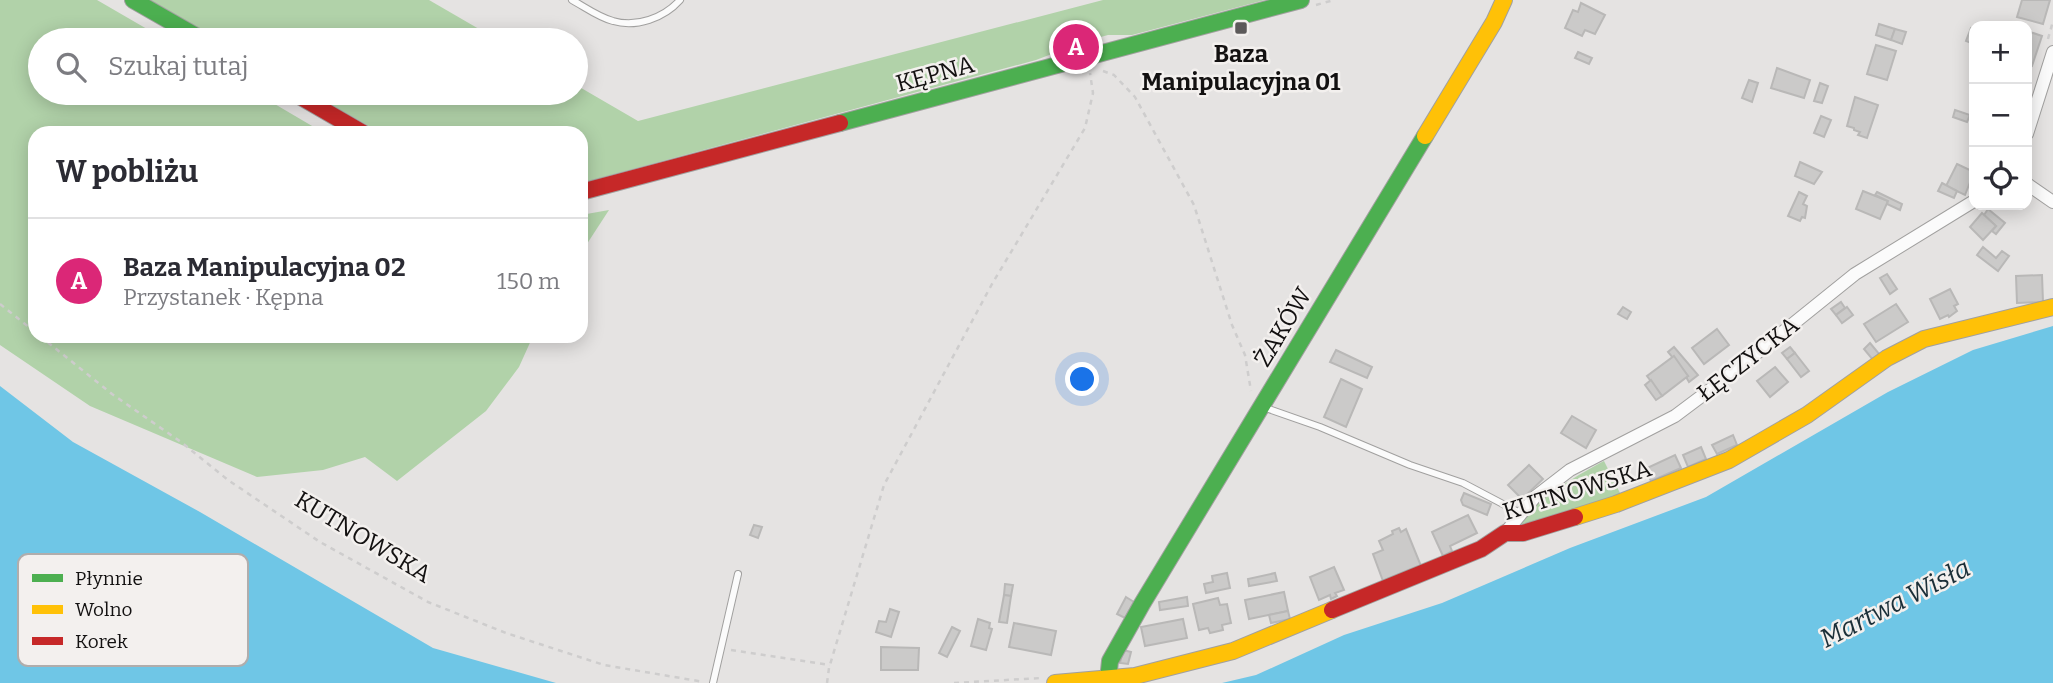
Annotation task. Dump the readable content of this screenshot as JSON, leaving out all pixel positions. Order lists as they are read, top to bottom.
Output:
{
  "streets": {
    "street": [
      "KĘPNA",
      "ŻAKÓW",
      "ŁĘCZYCKA",
      "KUTNOWSKA"
    ]
  },
  "crossings": [
    ["ŻAKÓW", "KUTNOWSKA"],
    ["ŁĘCZYCKA", "KUTNOWSKA"]
  ],
  "water": ["Martwa Wisła"],
  "places": {
    "transit": ["Baza Manipulacyjna 01"]
  },
  "legend": ["Płynnie", "Wolno", "Korek"],
  "page": {
    "pins": "A",
    "map_buttons": ["+", "−"],
    "search": "Szukaj tutaj",
    "heading": "W pobliżu",
    "list": [
      {
        "mark": "A",
        "name": "Baza Manipulacyjna 02",
        "note": "Przystanek · Kępna",
        "value": "150 m"
      }
    ]
  }
}
